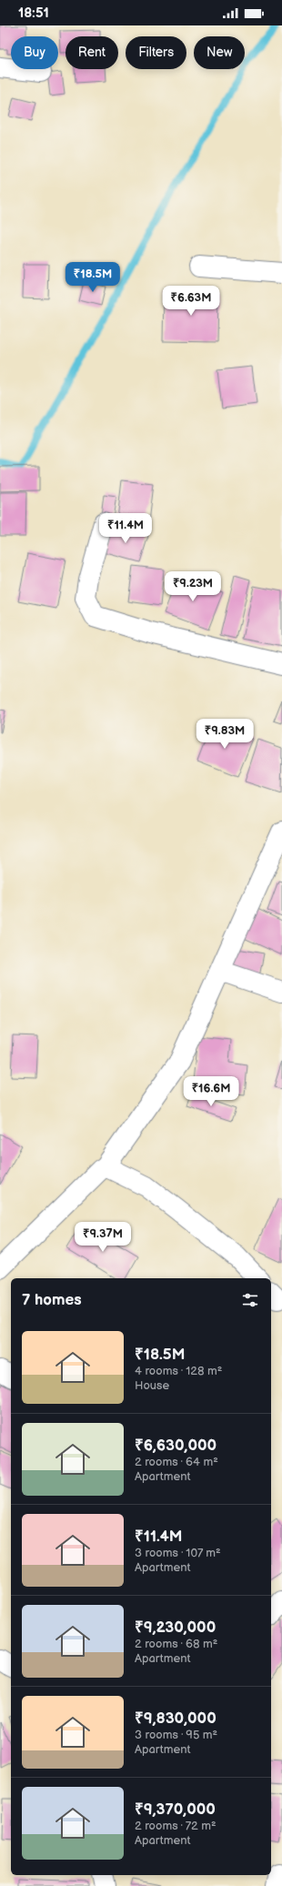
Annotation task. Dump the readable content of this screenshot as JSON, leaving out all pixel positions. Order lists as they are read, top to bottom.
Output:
{
  "page": {
    "status": "18:51",
    "chip": [
      "Buy",
      "Rent",
      "Filters",
      "New"
    ],
    "price": [
      "₹18.5M",
      "₹6.63M",
      "₹11.4M",
      "₹9.23M",
      "₹9.83M",
      "₹16.6M",
      "₹9.37M"
    ],
    "heading": "7 homes",
    "list": [
      {
        "name": "₹18.5M",
        "note": "4 rooms · 128 m² · House"
      },
      {
        "name": "₹6,630,000",
        "note": "2 rooms · 64 m² · Apartment"
      },
      {
        "name": "₹11.4M",
        "note": "3 rooms · 107 m² · Apartment"
      },
      {
        "name": "₹9,230,000",
        "note": "2 rooms · 68 m² · Apartment"
      },
      {
        "name": "₹9,830,000",
        "note": "3 rooms · 95 m² · Apartment"
      },
      {
        "name": "₹9,370,000",
        "note": "2 rooms · 72 m² · Apartment"
      }
    ]
  }
}
